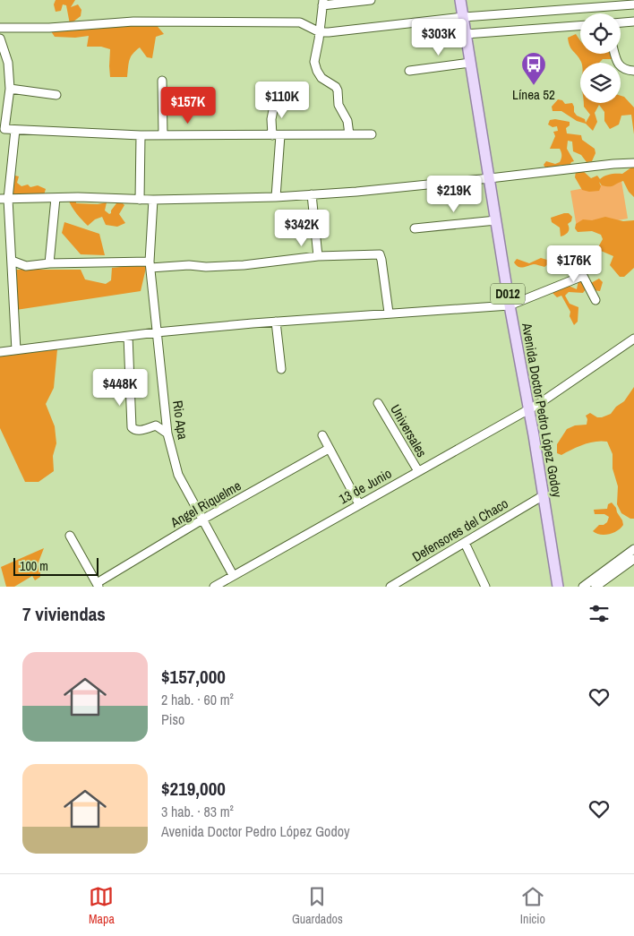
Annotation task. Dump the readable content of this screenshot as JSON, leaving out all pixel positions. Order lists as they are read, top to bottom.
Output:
{
  "streets": {
    "main road": ["D012", "Avenida Doctor Pedro López Godoy"],
    "street": [
      "Rio Apa",
      "Universales",
      "13 de Junio",
      "Angel Riquelme",
      "Defensores del Chaco"
    ]
  },
  "crossings": [
    ["Avenida Doctor Pedro López Godoy", "13 de Junio"],
    ["Avenida Doctor Pedro López Godoy", "Defensores del Chaco"],
    ["Rio Apa", "13 de Junio"],
    ["Rio Apa", "Angel Riquelme"],
    ["Universales", "13 de Junio"]
  ],
  "places": {
    "bus stop": ["Línea 52"]
  },
  "scale_bar": "100 m",
  "page": {
    "price": [
      "$303K",
      "$110K",
      "$157K",
      "$219K",
      "$342K",
      "$176K",
      "$448K"
    ],
    "scale": "100 m",
    "heading": "7 viviendas",
    "list": [
      {
        "name": "$157,000",
        "note": "2 hab. · 60 m² · Piso"
      },
      {
        "name": "$219,000",
        "note": "3 hab. · 83 m² · Avenida Doctor Pedro López Godoy"
      }
    ],
    "tabs": ["Mapa", "Guardados", "Inicio"]
  }
}
